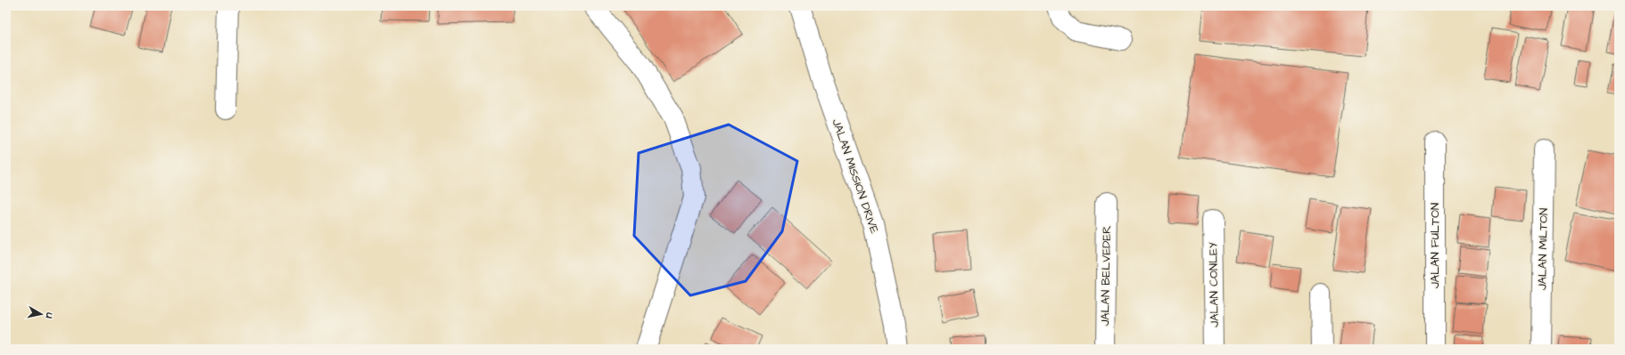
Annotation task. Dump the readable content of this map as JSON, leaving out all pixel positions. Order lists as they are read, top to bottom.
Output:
{
  "streets": {
    "street": [
      "JALAN MISSION DRIVE",
      "JALAN FULTON",
      "JALAN MILTON",
      "JALAN BELVEDER",
      "JALAN CONLEY"
    ]
  },
  "north": "right"
}
